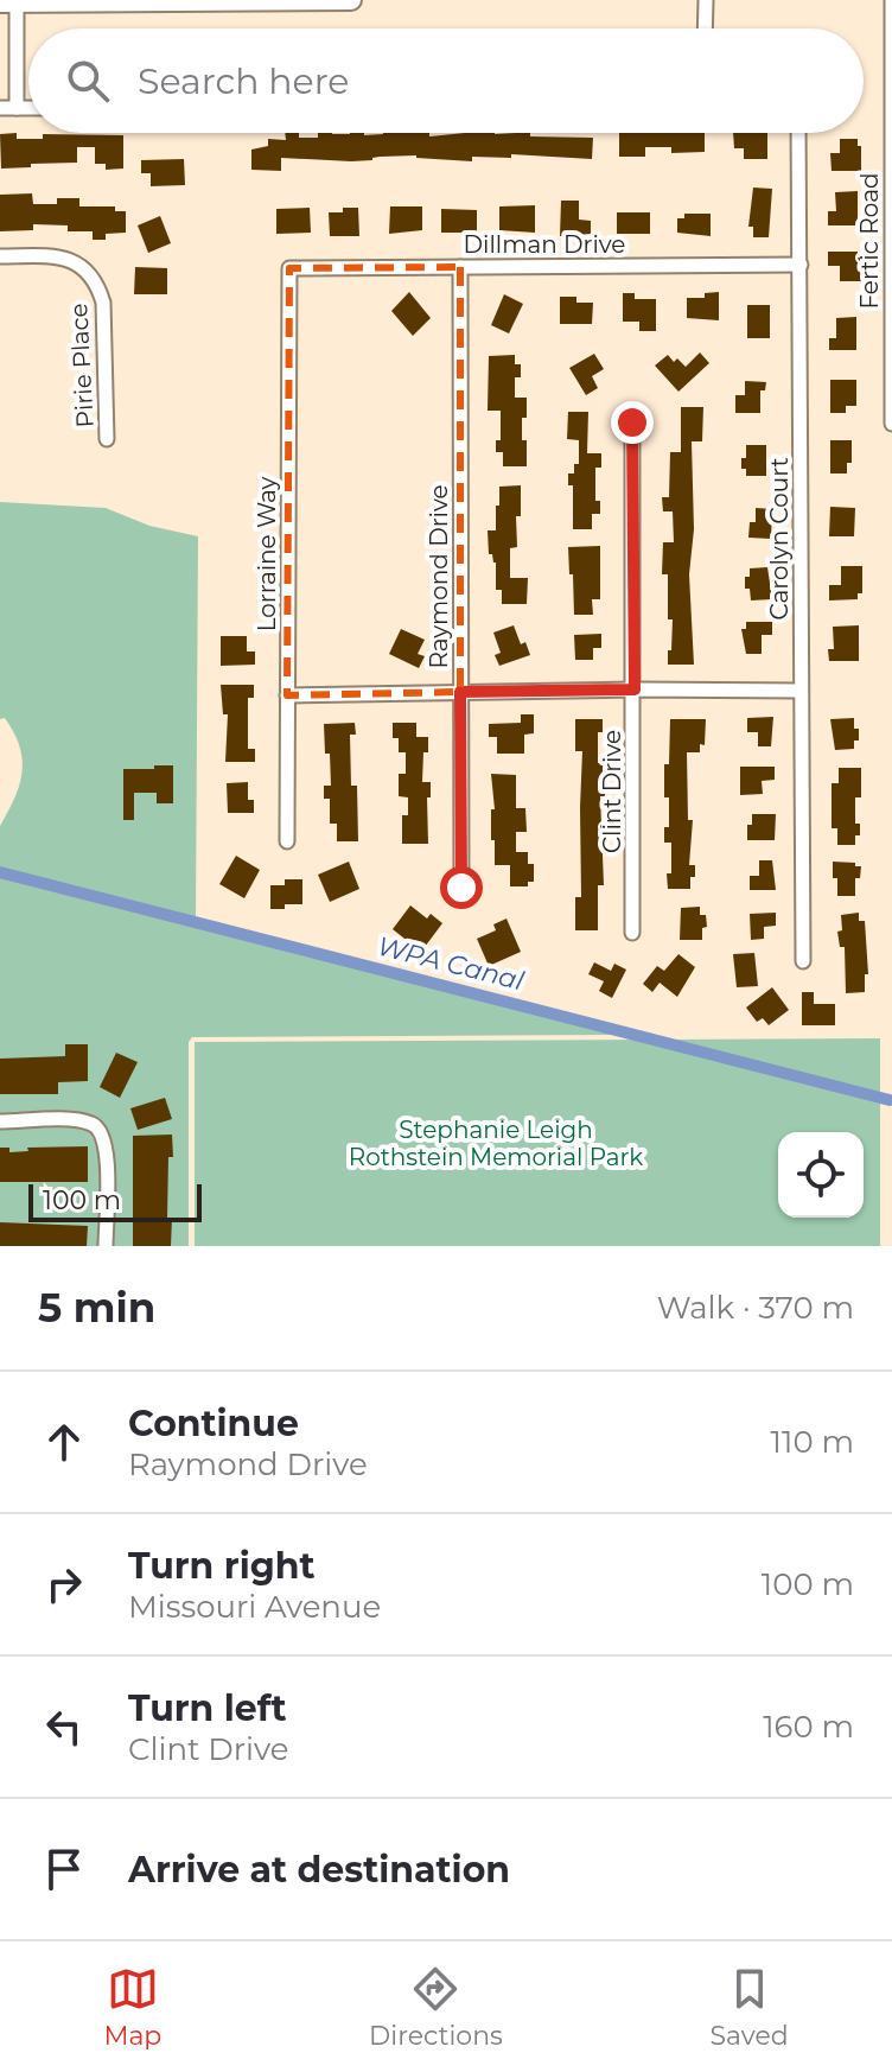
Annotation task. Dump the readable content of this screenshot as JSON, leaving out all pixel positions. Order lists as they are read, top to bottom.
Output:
{
  "streets": {
    "street": [
      "Fertic Road",
      "Dillman Drive",
      "Pirie Place",
      "Carolyn Court",
      "Lorraine Way",
      "Raymond Drive",
      "Clint Drive"
    ]
  },
  "crossings": [
    ["Dillman Drive", "Carolyn Court"],
    ["Dillman Drive", "Lorraine Way"],
    ["Dillman Drive", "Raymond Drive"]
  ],
  "water": ["WPA Canal"],
  "parks": ["Stephanie Leigh Rothstein Memorial Park"],
  "scale_bar": "100 m",
  "page": {
    "search": "Search here",
    "scale": "100 m",
    "heading": ["5 min", "Walk · 370 m"],
    "list": [
      ["Continue", "Raymond Drive", "110 m"],
      ["Turn right", "Missouri Avenue", "100 m"],
      ["Turn left", "Clint Drive", "160 m"],
      "Arrive at destination"
    ],
    "nav": ["Map", "Directions", "Saved"]
  }
}
